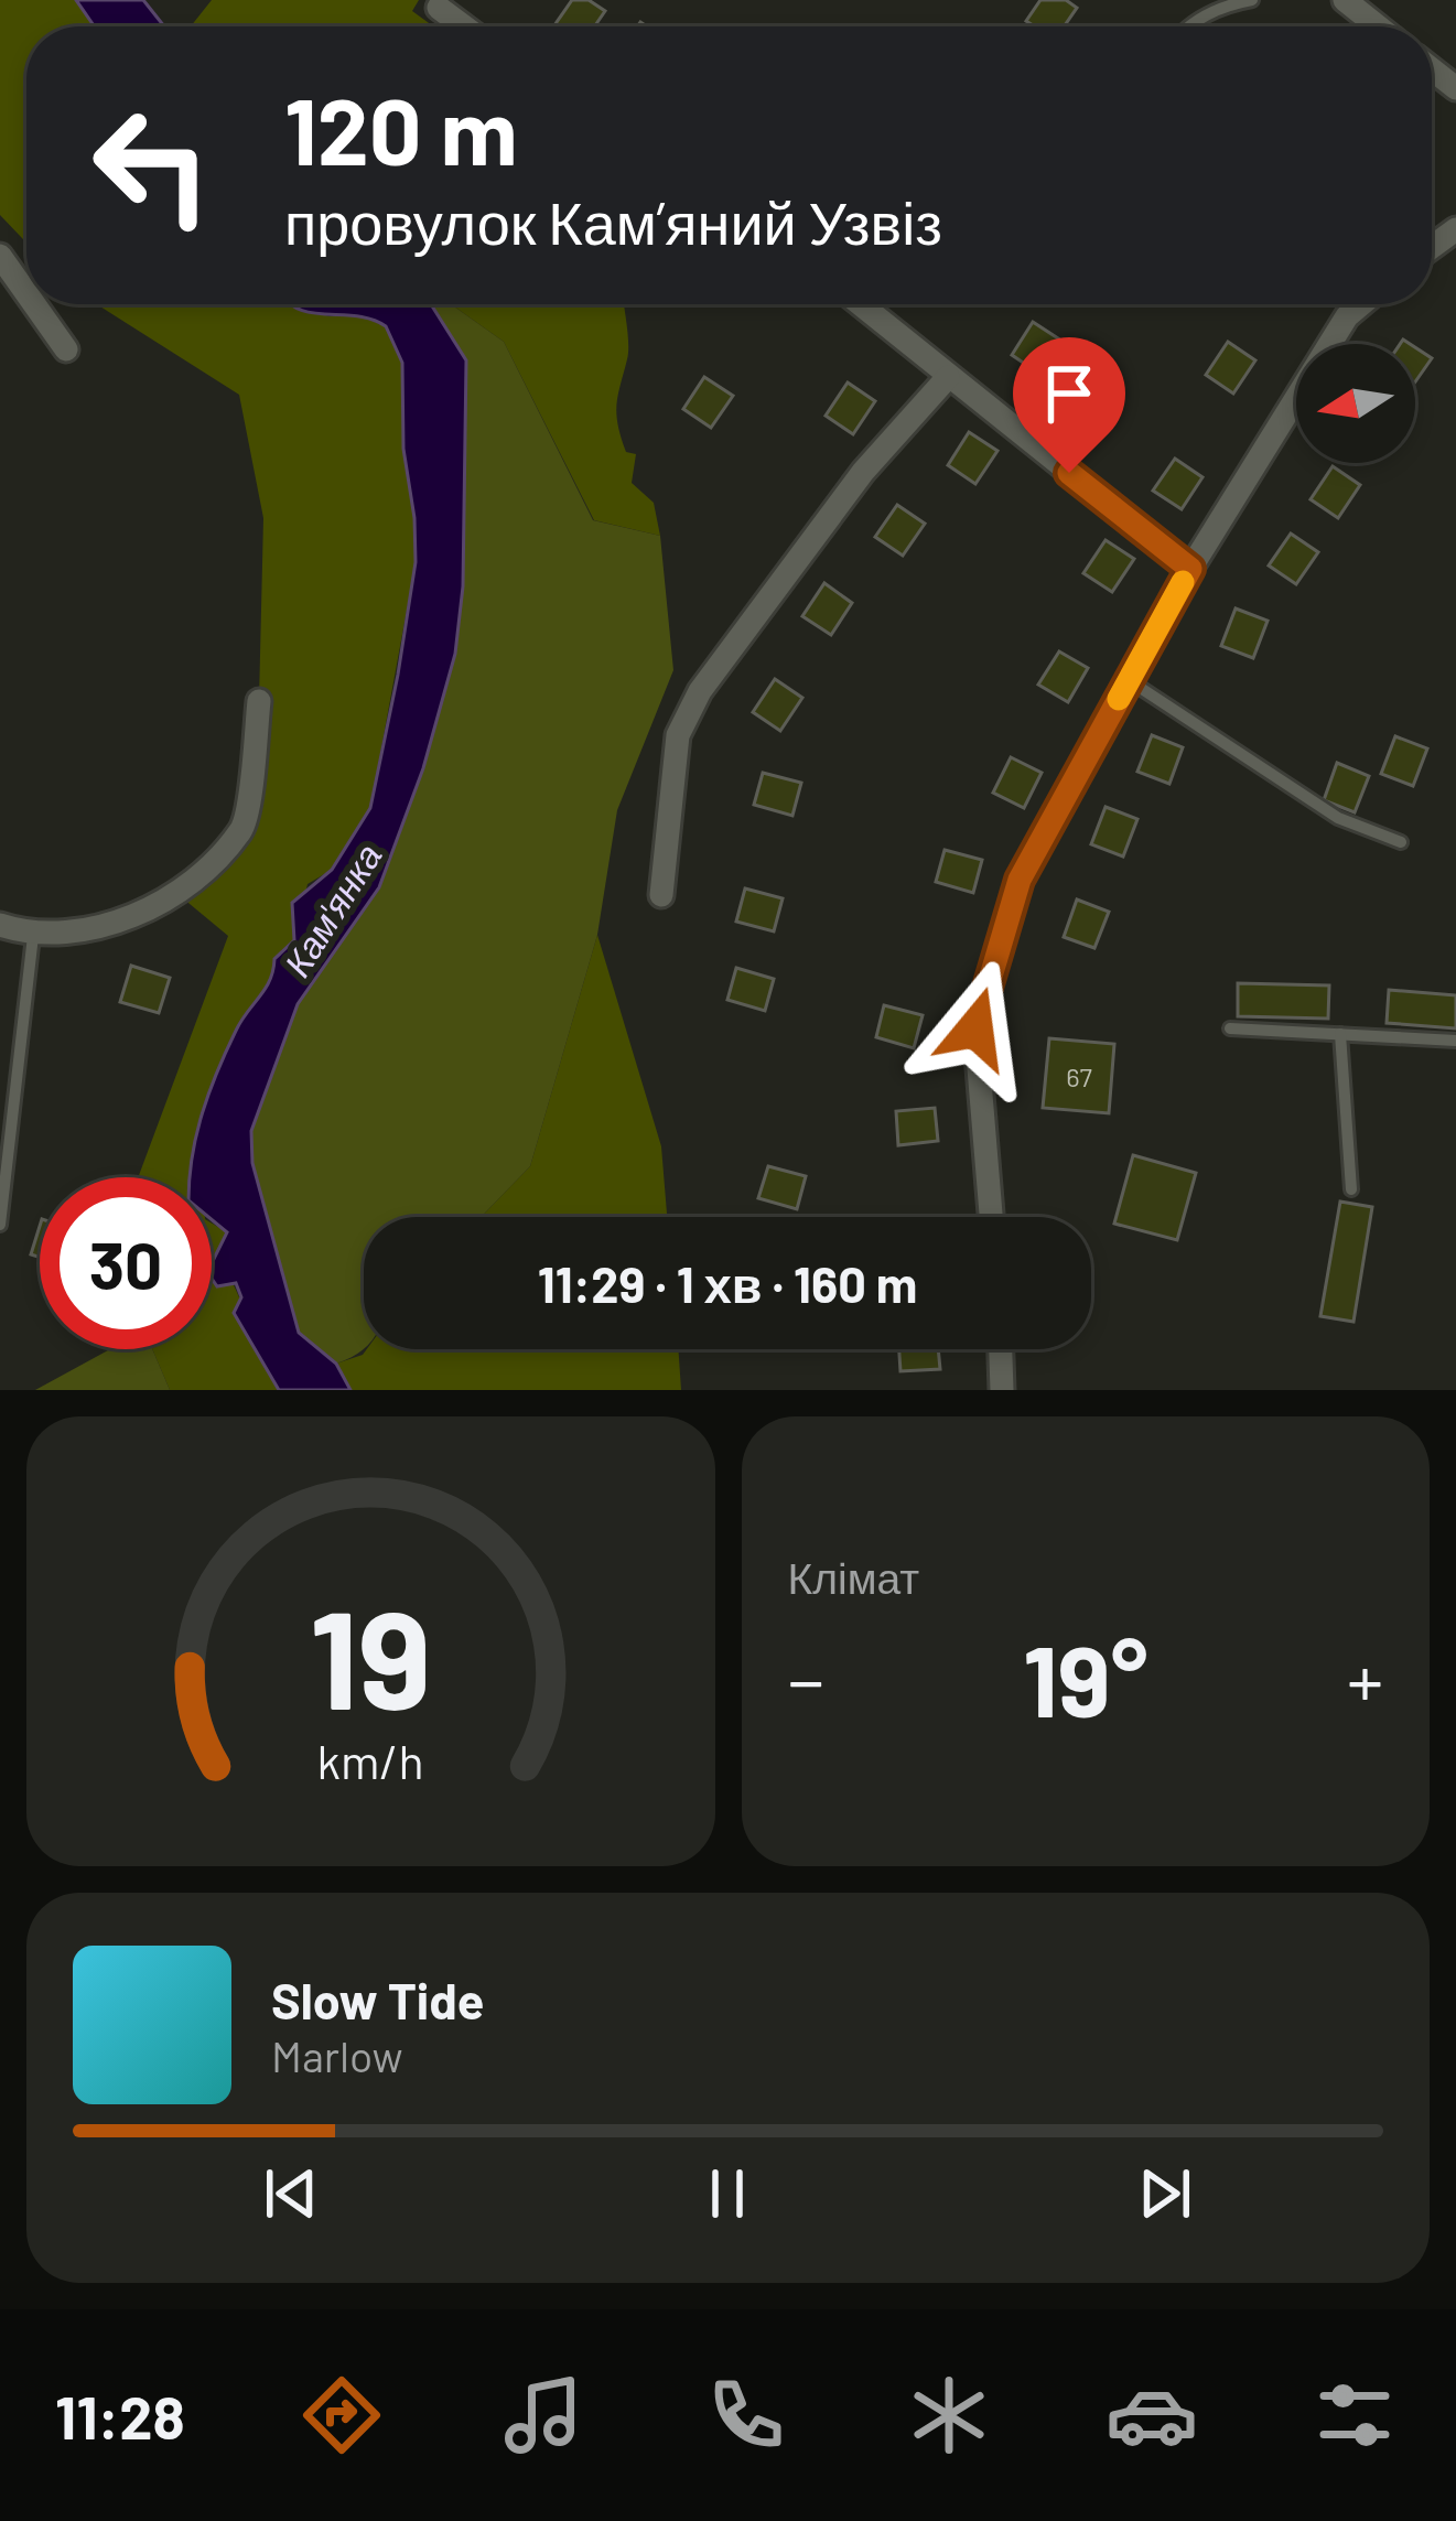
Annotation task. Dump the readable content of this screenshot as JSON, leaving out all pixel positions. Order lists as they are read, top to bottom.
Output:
{
  "water": ["Кам'янка"],
  "house_numbers": ["67"],
  "north": "left",
  "page": {
    "turn": ["120 m", "провулок Камʼяний Узвіз"],
    "limit": "30",
    "trip": "11:29 · 1 хв · 160 m",
    "tile": "Клімат",
    "heat": ["−", "19°", "+"],
    "song": ["Slow Tide", "Marlow"],
    "tabs": "11:28",
    "gauge": ["19", "km/h"]
  }
}
